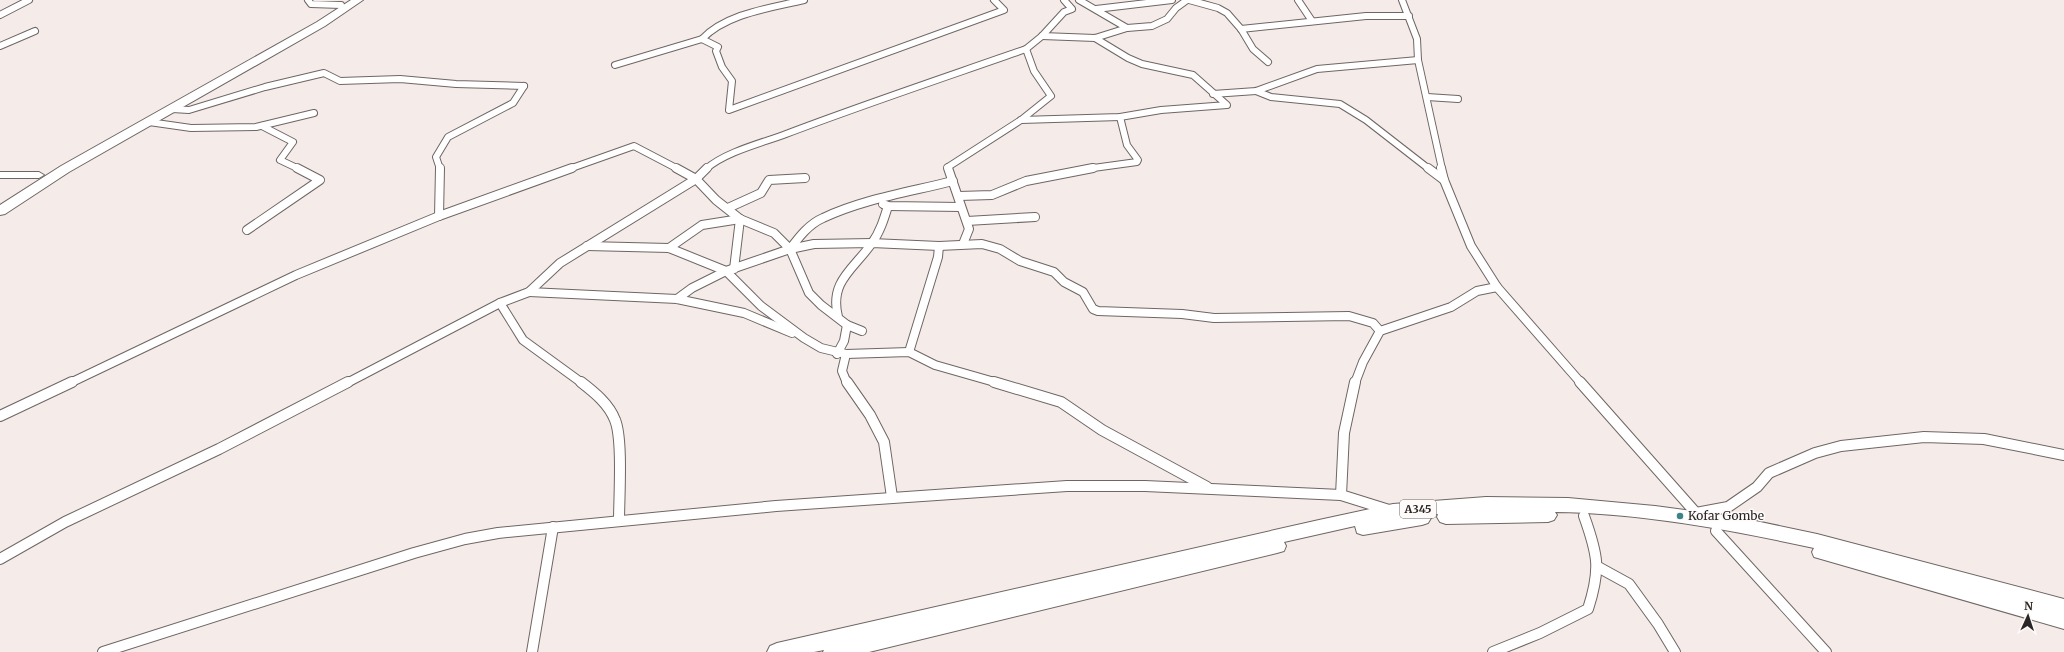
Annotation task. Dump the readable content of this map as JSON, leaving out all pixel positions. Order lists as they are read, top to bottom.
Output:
{
  "streets": {
    "main road": ["A345"]
  },
  "places": ["Kofar Gombe"],
  "north": "top"
}
